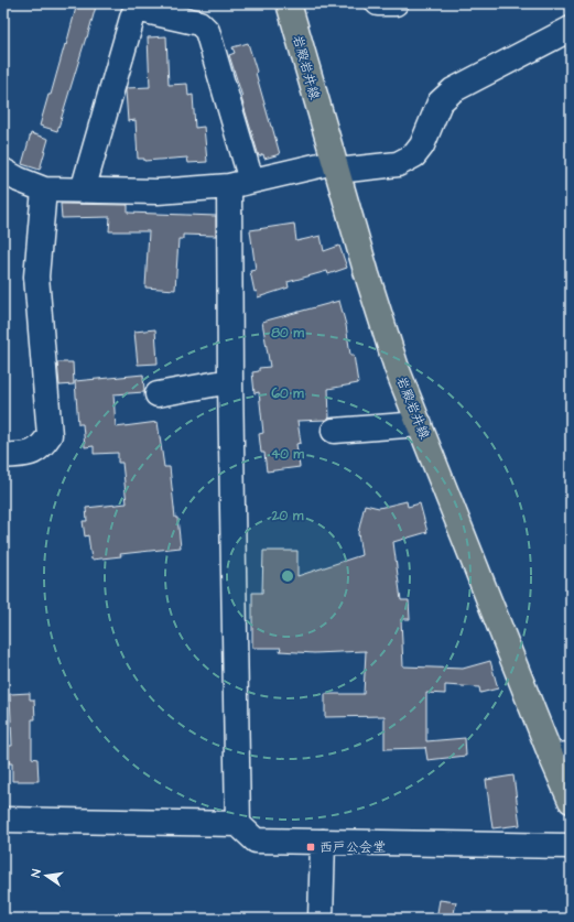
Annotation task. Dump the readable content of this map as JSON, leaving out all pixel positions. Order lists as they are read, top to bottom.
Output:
{
  "streets": {
    "main road": ["岩殿岩井線"]
  },
  "places": {
    "transit": ["西戸公会堂"]
  },
  "north": "left",
  "rings": [
    "80 m",
    "60 m",
    "40 m",
    "20 m"
  ]
}
